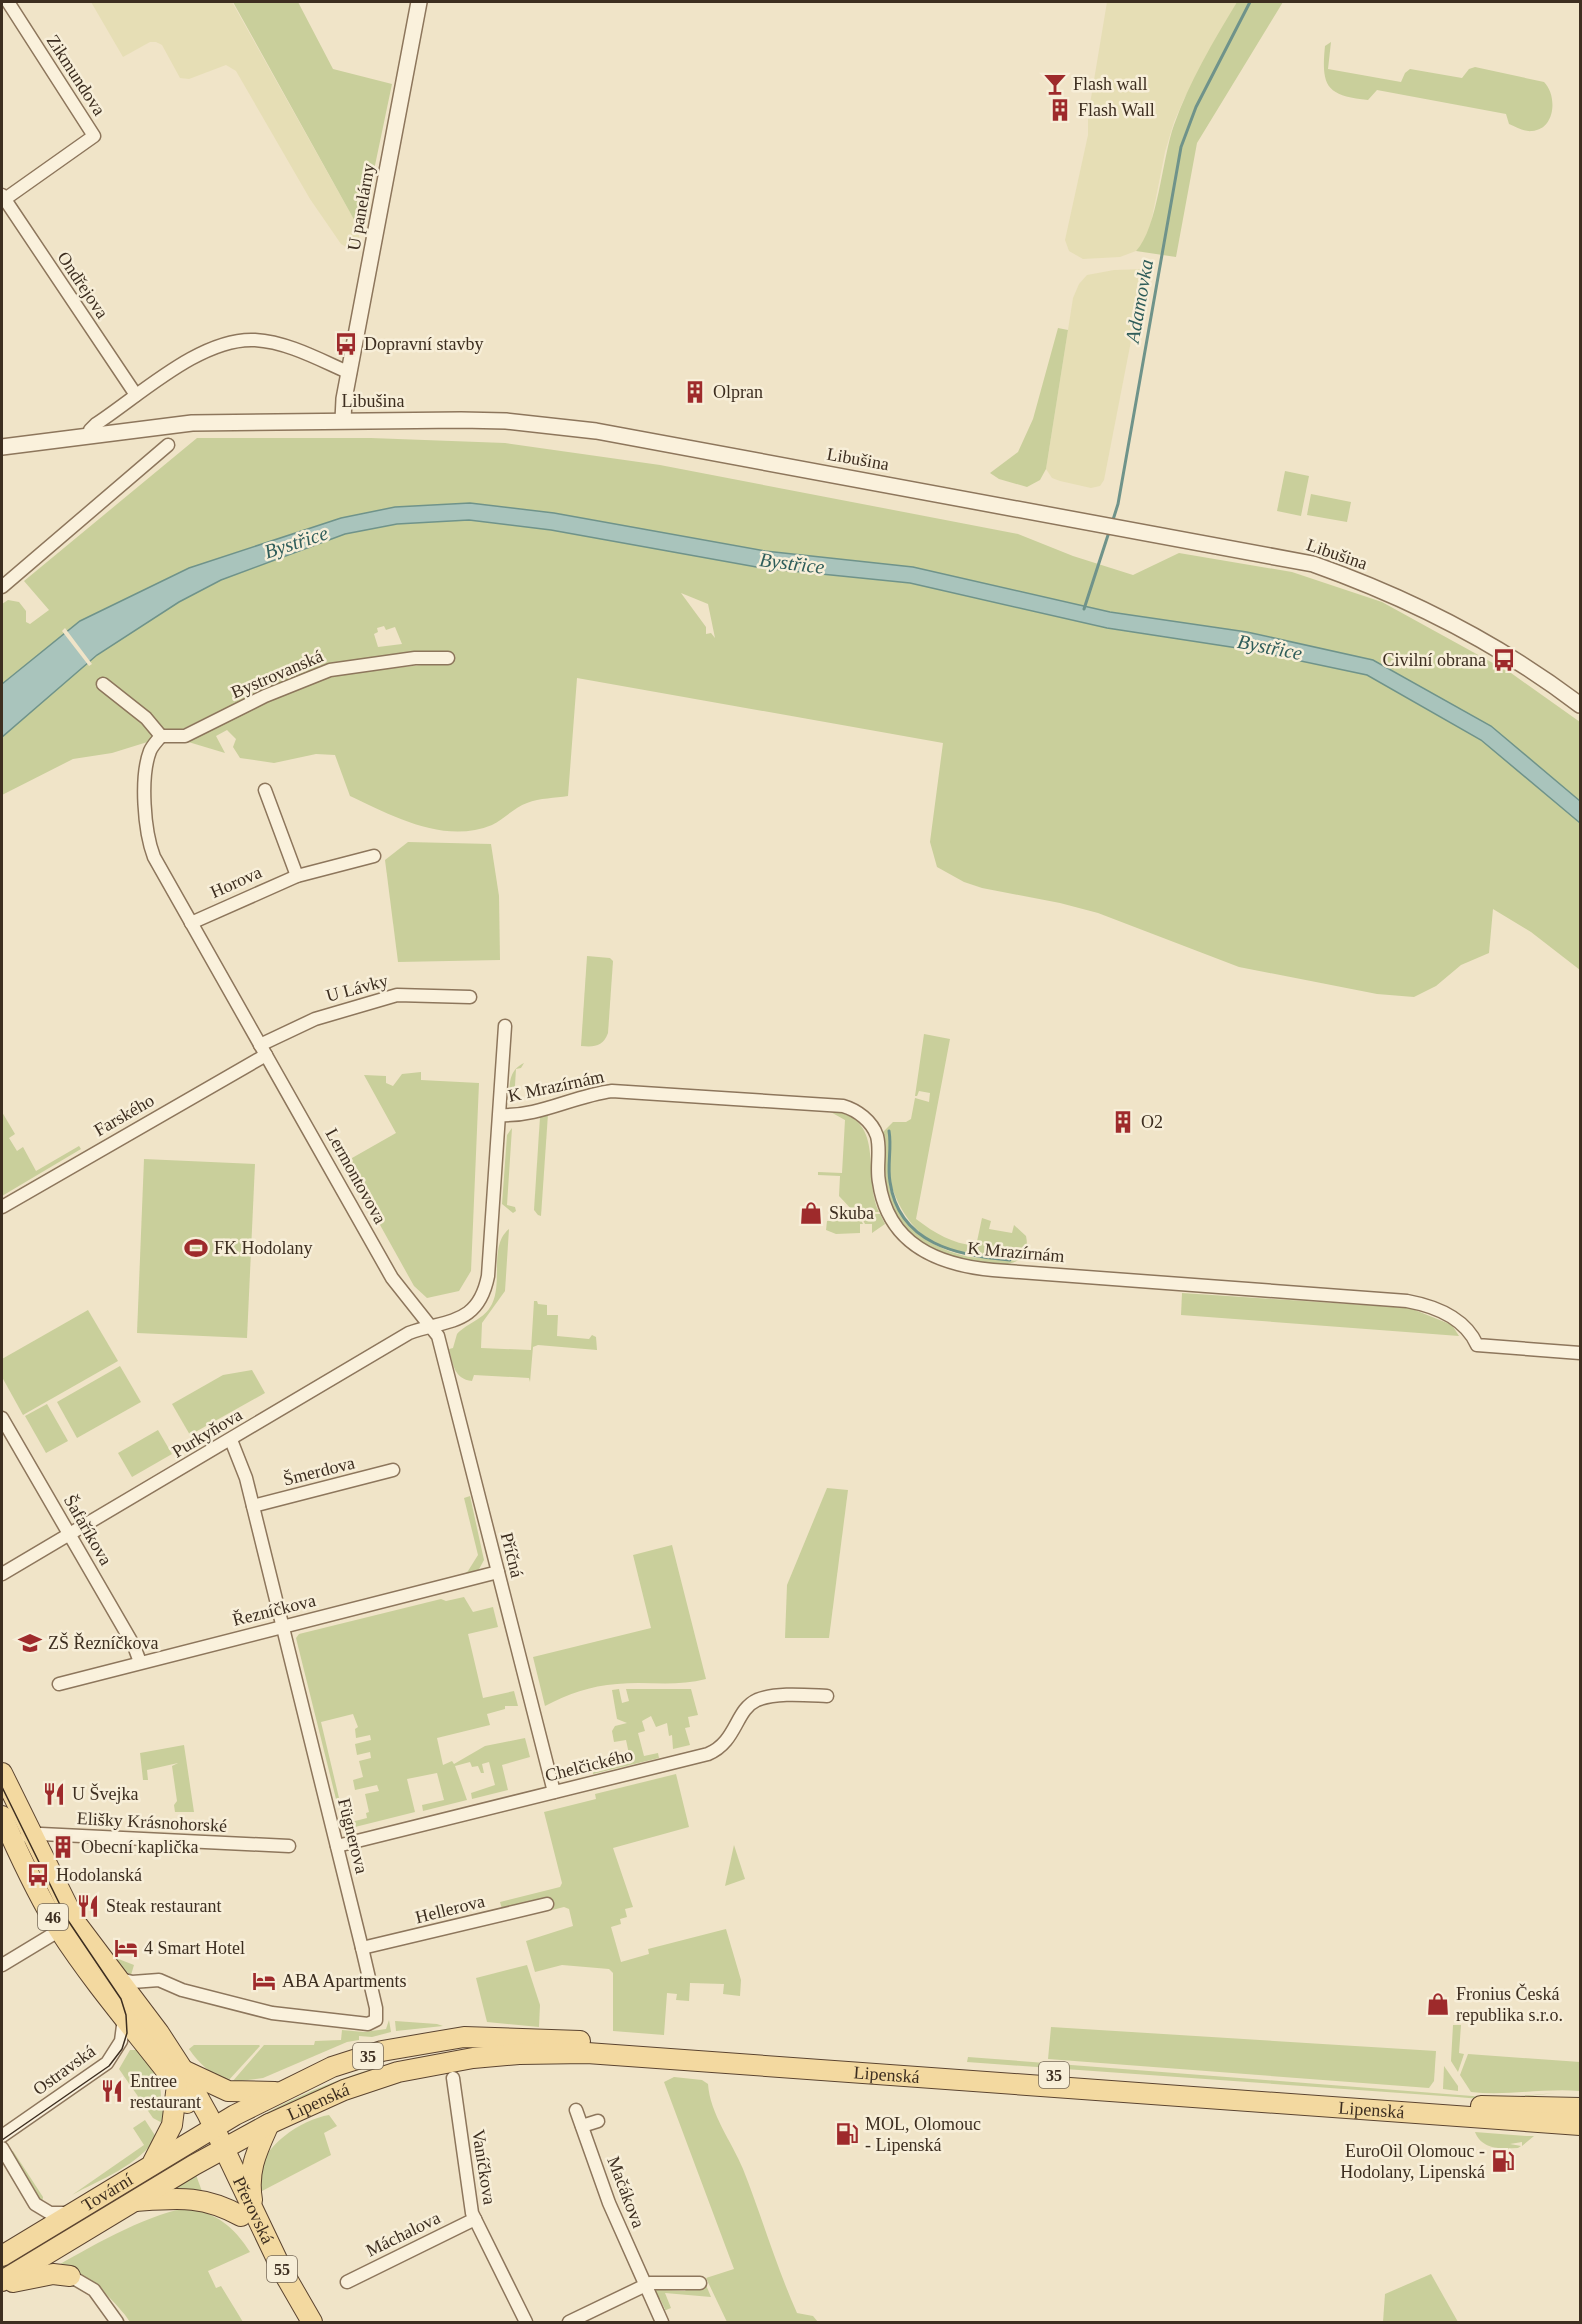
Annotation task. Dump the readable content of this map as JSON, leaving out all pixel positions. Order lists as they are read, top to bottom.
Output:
{
  "streets": {
    "main road": [
      "46",
      "35",
      "Lipenská",
      "Tovární",
      "Přerovská",
      "55"
    ],
    "street": [
      "Zikmundova",
      "U panelárny",
      "Ondřejova",
      "Libušina",
      "Bystrovanská",
      "Horova",
      "U Lávky",
      "K Mrazírnám",
      "Farského",
      "Lermontovova",
      "Purkyňova",
      "Šmerdova",
      "Šafaříkova",
      "Příčná",
      "Řezníčkova",
      "Chelčického",
      "Elišky Krásnohorské",
      "Fügnerova",
      "Hellerova",
      "Ostravská",
      "Vaníčkova",
      "Mačákova",
      "Máchalova"
    ]
  },
  "crossings": [
    ["Zikmundova", "Ondřejova"],
    ["U panelárny", "Libušina"],
    ["Ondřejova", "Libušina"],
    ["Bystrovanská", "Lermontovova"],
    ["Horova", "Lermontovova"],
    ["U Lávky", "Farského"],
    ["U Lávky", "Lermontovova"],
    ["Farského", "Lermontovova"],
    ["Lermontovova", "Purkyňova"],
    ["Lermontovova", "Příčná"],
    ["Purkyňova", "Šafaříkova"],
    ["Purkyňova", "Příčná"],
    ["Purkyňova", "Fügnerova"],
    ["Šmerdova", "Fügnerova"],
    ["Šafaříkova", "Řezníčkova"],
    ["Příčná", "Řezníčkova"],
    ["Příčná", "Chelčického"],
    ["Řezníčkova", "Fügnerova"],
    ["Chelčického", "Fügnerova"],
    ["Elišky Krásnohorské", "46"],
    ["Fügnerova", "Hellerova"],
    ["Fügnerova", "46"],
    ["46", "Ostravská"],
    ["46", "Přerovská"],
    ["Lipenská", "Tovární"],
    ["Lipenská", "Přerovská"],
    ["Vaníčkova", "Máchalova"],
    ["Tovární", "Přerovská"],
    ["Přerovská", "55"]
  ],
  "water": ["Adamovka", "Bystřice"],
  "places": {
    "bar": ["Flash wall"],
    "building": [
      "Flash Wall",
      "Olpran",
      "O2",
      "Obecní kaplička"
    ],
    "bus stop": ["Dopravní stavby", "Civilní obrana", "Hodolanská"],
    "shop": ["Skuba", "Fronius Česká republika s.r.o."],
    "sports": ["FK Hodolany"],
    "school or university": ["ZŠ Řezníčkova"],
    "restaurant": ["U Švejka", "Steak restaurant", "Entree restaurant"],
    "hotel": ["4 Smart Hotel", "ABA Apartments"],
    "fuel station": ["MOL, Olomouc - Lipenská", "EuroOil Olomouc - Hodolany, Lipenská"]
  }
}
